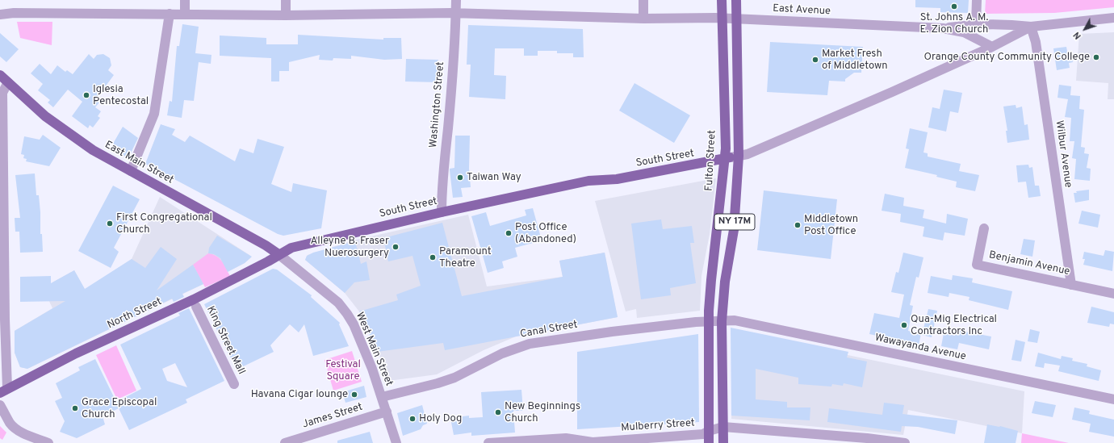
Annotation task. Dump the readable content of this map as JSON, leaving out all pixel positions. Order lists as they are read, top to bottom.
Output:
{
  "streets": {
    "main road": [
      "South Street",
      "Fulton Street",
      "East Main Street",
      "NY 17M",
      "North Street"
    ],
    "street": [
      "East Avenue",
      "Washington Street",
      "Wilbur Avenue",
      "Benjamin Avenue",
      "Canal Street",
      "King Street Mall",
      "Wawayanda Avenue",
      "West Main Street",
      "James Street",
      "Mulberry Street"
    ]
  },
  "crossings": [
    ["East Avenue", "Washington Street"],
    ["East Avenue", "Wilbur Avenue"],
    ["East Avenue", "South Street"],
    ["East Avenue", "Fulton Street"],
    ["Washington Street", "South Street"],
    ["Wilbur Avenue", "South Street"],
    ["Wilbur Avenue", "Benjamin Avenue"],
    ["South Street", "Fulton Street"],
    ["South Street", "East Main Street"],
    ["South Street", "North Street"],
    ["South Street", "West Main Street"],
    ["Fulton Street", "Canal Street"],
    ["Fulton Street", "Wawayanda Avenue"],
    ["Fulton Street", "Mulberry Street"],
    ["East Main Street", "North Street"],
    ["East Main Street", "West Main Street"],
    ["North Street", "West Main Street"],
    ["Canal Street", "West Main Street"],
    ["West Main Street", "James Street"]
  ],
  "parks": ["Festival Square"],
  "places": [
    "St. Johns A. M. E. Zion Church",
    "Orange County Community College",
    "Market Fresh of Middletown",
    "Iglesia Pentecostal",
    "Taiwan Way",
    "First Congregational Church",
    "Middletown Post Office",
    "Post Office (Abandoned)",
    "Alleyne B. Fraser Nuerosurgery",
    "Paramount Theatre",
    "Qua-Mig Electrical Contractors Inc",
    "Havana Cigar lounge",
    "Grace Episcopal Church",
    "New Beginnings Church",
    "Holy Dog"
  ],
  "north": "bottom left"
}
